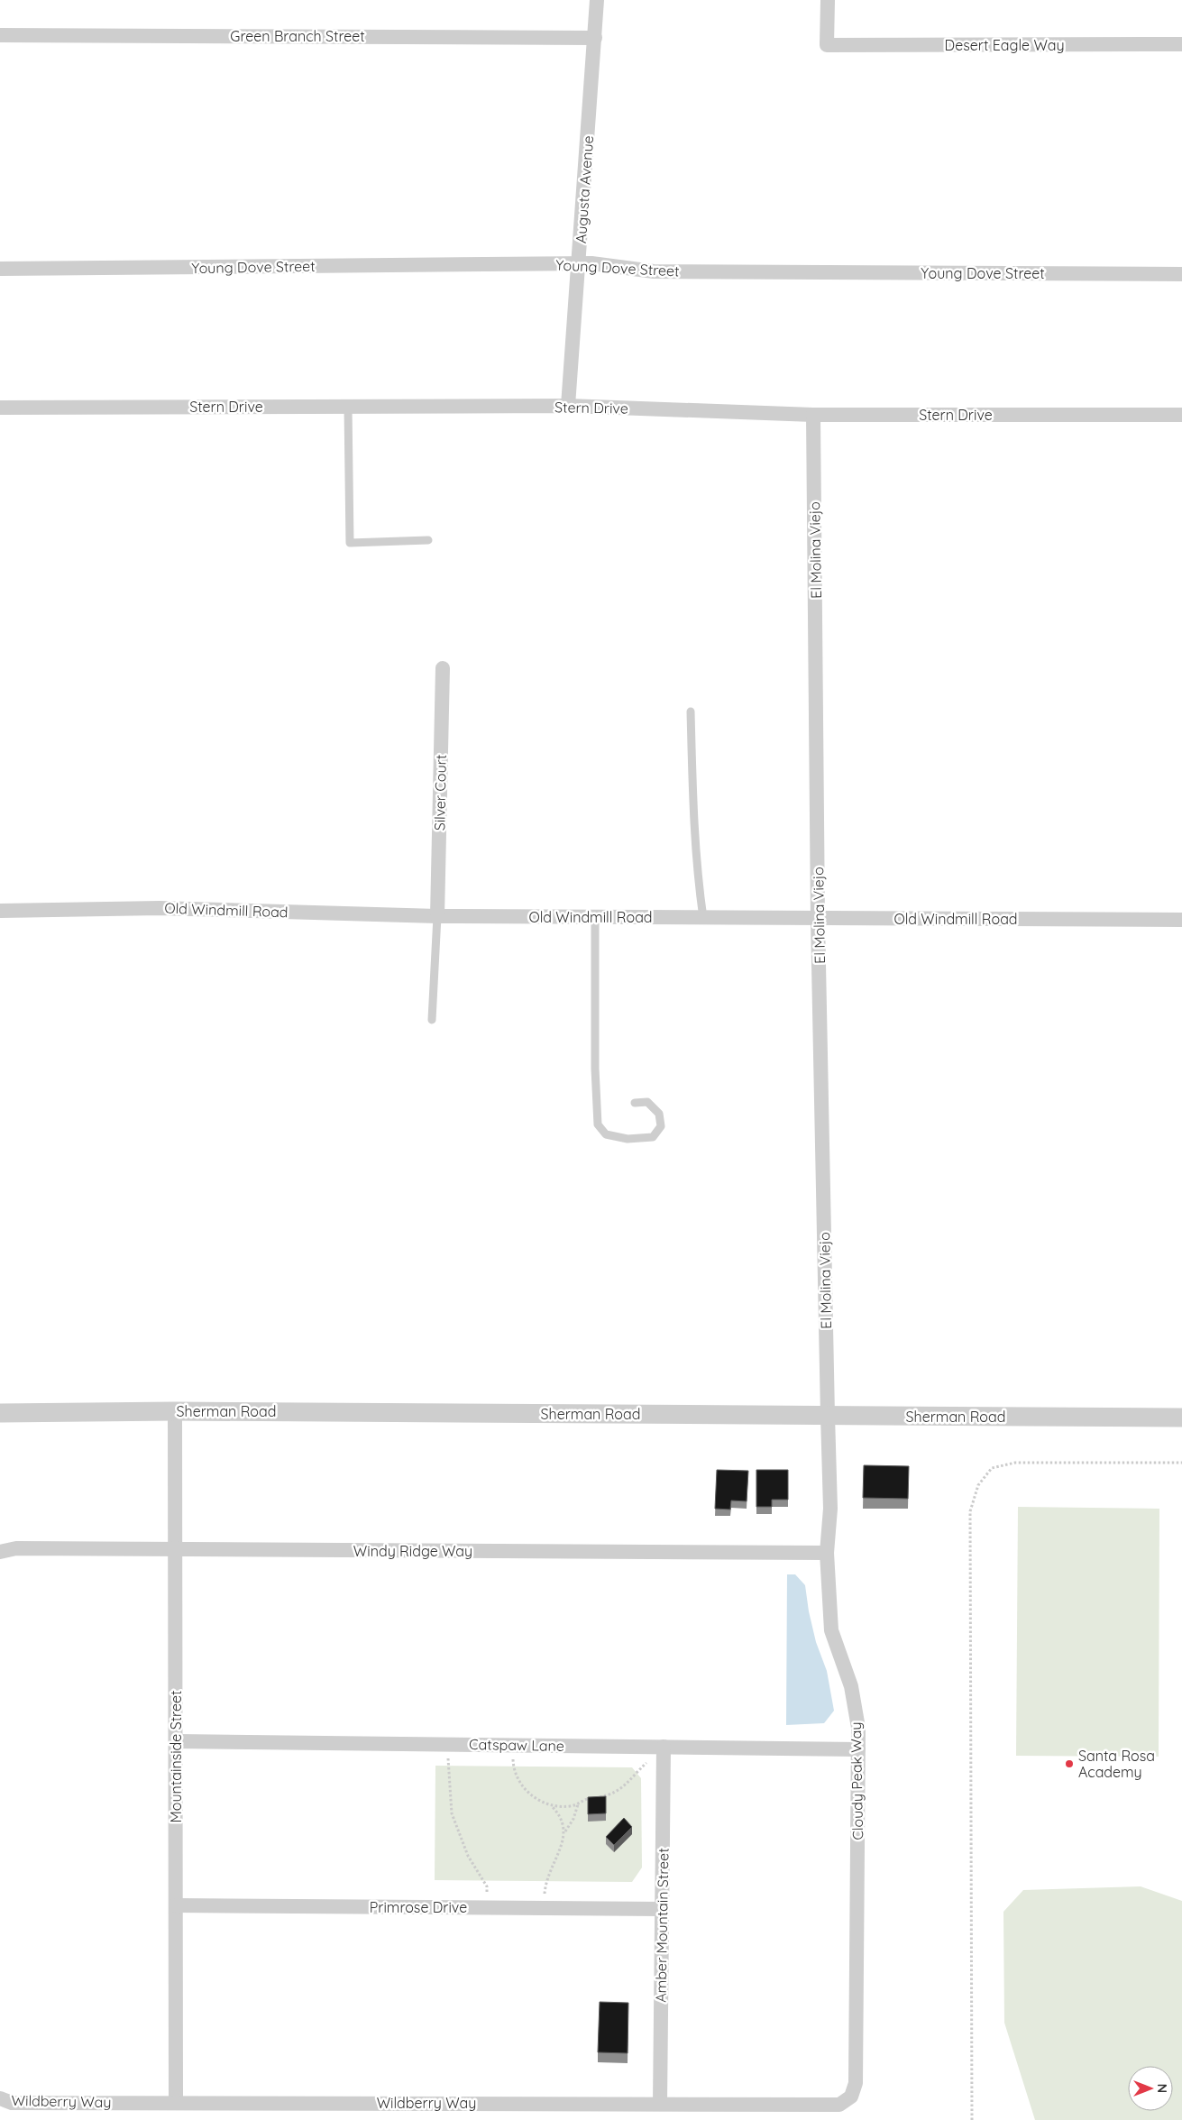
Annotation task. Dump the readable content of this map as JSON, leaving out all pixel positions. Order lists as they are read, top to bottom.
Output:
{
  "streets": {
    "street": [
      "Green Branch Street",
      "Desert Eagle Way",
      "Augusta Avenue",
      "Young Dove Street",
      "Stern Drive",
      "El Molina Viejo",
      "Silver Court",
      "Old Windmill Road",
      "Sherman Road",
      "Windy Ridge Way",
      "Catspaw Lane",
      "Mountainside Street",
      "Cloudy Peak Way",
      "Primrose Drive",
      "Amber Mountain Street",
      "Wildberry Way"
    ]
  },
  "crossings": [
    ["Green Branch Street", "Augusta Avenue"],
    ["Augusta Avenue", "Young Dove Street"],
    ["Augusta Avenue", "Stern Drive"],
    ["Stern Drive", "El Molina Viejo"],
    ["El Molina Viejo", "Old Windmill Road"],
    ["El Molina Viejo", "Sherman Road"],
    ["El Molina Viejo", "Cloudy Peak Way"],
    ["Silver Court", "Old Windmill Road"],
    ["Sherman Road", "Mountainside Street"],
    ["Sherman Road", "Cloudy Peak Way"],
    ["Windy Ridge Way", "Mountainside Street"],
    ["Windy Ridge Way", "Cloudy Peak Way"],
    ["Catspaw Lane", "Mountainside Street"],
    ["Catspaw Lane", "Cloudy Peak Way"],
    ["Catspaw Lane", "Amber Mountain Street"],
    ["Mountainside Street", "Primrose Drive"],
    ["Mountainside Street", "Wildberry Way"],
    ["Cloudy Peak Way", "Wildberry Way"],
    ["Primrose Drive", "Amber Mountain Street"],
    ["Amber Mountain Street", "Wildberry Way"]
  ],
  "places": ["Santa Rosa Academy"],
  "north": "right"
}
